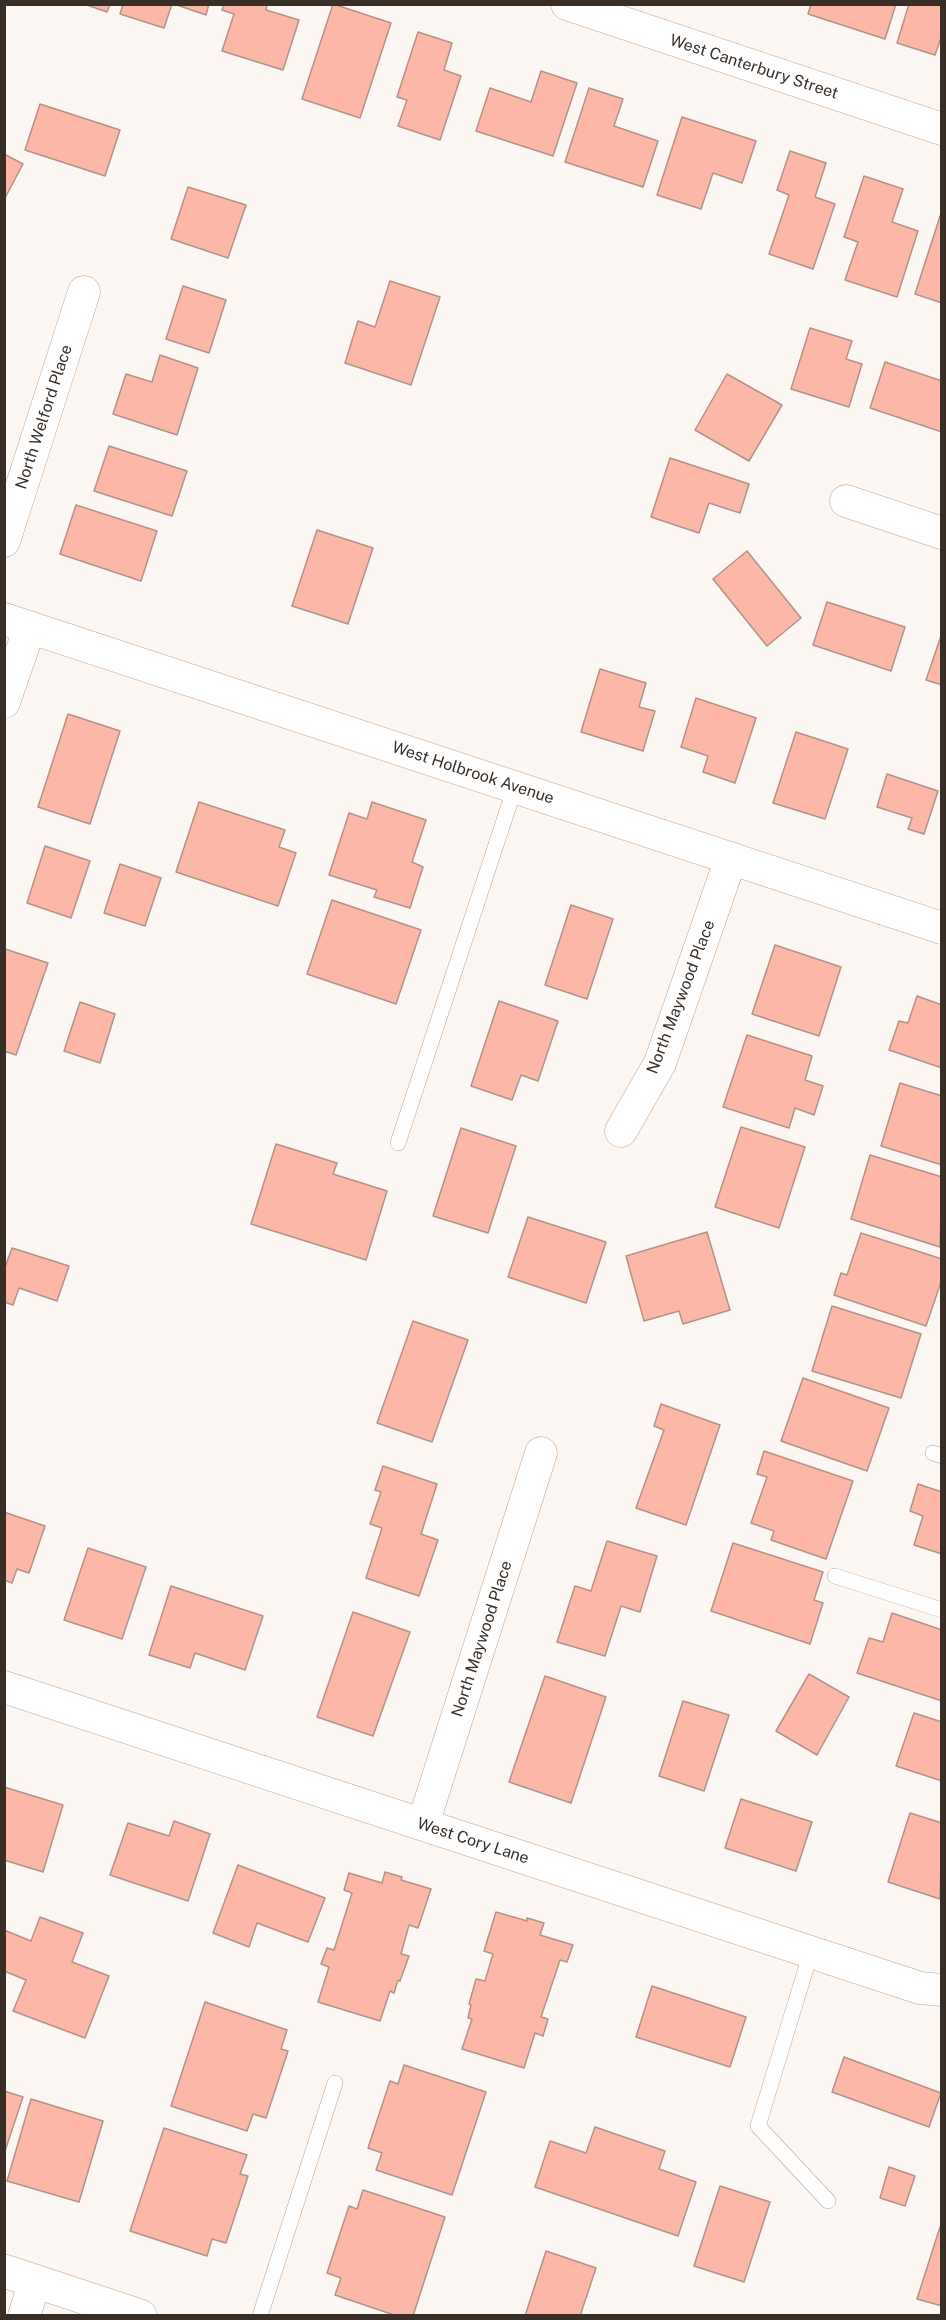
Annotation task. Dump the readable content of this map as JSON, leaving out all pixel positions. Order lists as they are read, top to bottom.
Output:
{
  "streets": {
    "street": [
      "West Canterbury Street",
      "North Welford Place",
      "West Holbrook Avenue",
      "North Maywood Place",
      "West Cory Lane"
    ]
  },
  "crossings": [
    ["West Holbrook Avenue", "North Maywood Place"],
    ["North Maywood Place", "West Cory Lane"]
  ]
}
